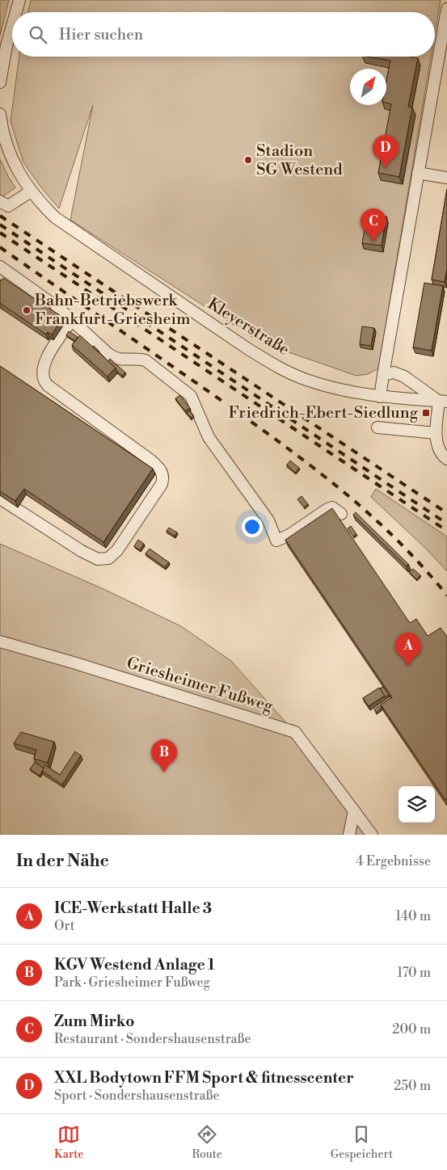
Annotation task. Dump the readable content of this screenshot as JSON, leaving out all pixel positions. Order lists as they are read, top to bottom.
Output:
{
  "streets": {
    "street": ["Kleyerstraße", "Griesheimer Fußweg"]
  },
  "places": {
    "other": ["Stadion SG Westend", "Bahn-Betriebswerk Frankfurt-Griesheim"],
    "transit": ["Friedrich-Ebert-Siedlung"]
  },
  "north": "top right",
  "page": {
    "search": "Hier suchen",
    "pins": [
      "D",
      "C",
      "A",
      "B"
    ],
    "heading": ["In der Nähe", "4 Ergebnisse"],
    "list": [
      {
        "mark": "A",
        "name": "ICE-Werkstatt Halle 3",
        "note": "Ort",
        "value": "140 m"
      },
      {
        "mark": "B",
        "name": "KGV Westend Anlage 1",
        "note": "Park · Griesheimer Fußweg",
        "value": "170 m"
      },
      {
        "mark": "C",
        "name": "Zum Mirko",
        "note": "Restaurant · Sondershausenstraße",
        "value": "200 m"
      },
      {
        "mark": "D",
        "name": "XXL Bodytown FFM Sport & fitnesscenter",
        "note": "Sport · Sondershausenstraße",
        "value": "250 m"
      }
    ],
    "nav": ["Karte", "Route", "Gespeichert"]
  }
}
